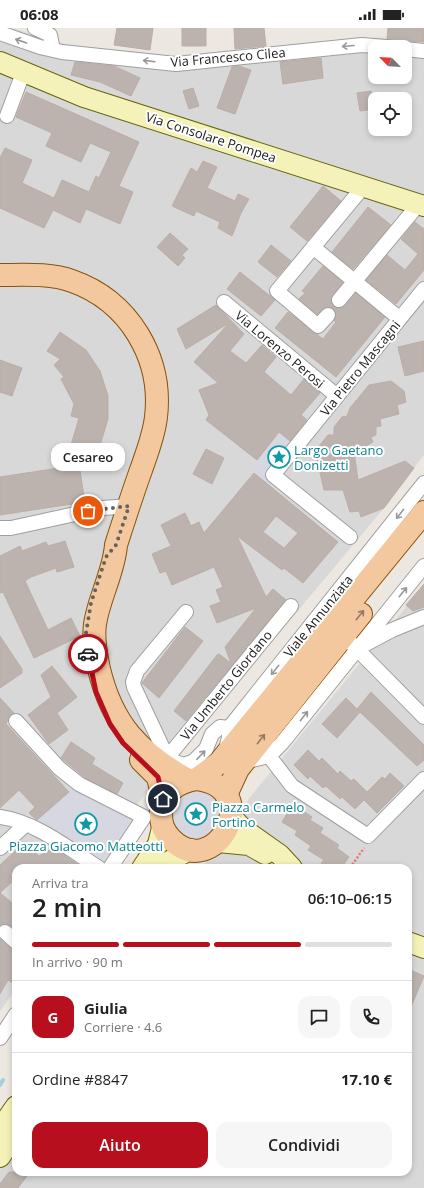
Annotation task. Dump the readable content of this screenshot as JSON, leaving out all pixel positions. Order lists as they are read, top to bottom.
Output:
{
  "streets": {
    "main road": ["Via Consolare Pompea", "Viale Annunziata"],
    "street": [
      "Via Francesco Cilea",
      "Via Lorenzo Perosi",
      "Via Pietro Mascagni",
      "Via Umberto Giordano"
    ]
  },
  "crossings": [
    ["Via Lorenzo Perosi", "Via Pietro Mascagni"]
  ],
  "one_way": ["Via Francesco Cilea"],
  "places": {
    "place": ["Largo Gaetano Donizetti", "Piazza Carmelo Fortino", "Piazza Giacomo Matteotti"],
    "other": ["Cesareo"]
  },
  "north": "top left",
  "page": {
    "status": "06:08",
    "bubble": "Cesareo",
    "heading": ["2 min", "Arriva tra", "06:10–06:15"],
    "panel": [
      "Giulia",
      "Corriere · 4.6",
      "Ordine #8847",
      "17.10 €"
    ],
    "bar": "In arrivo · 90 m",
    "round": "G",
    "buttons": ["Aiuto", "Condividi"]
  }
}
